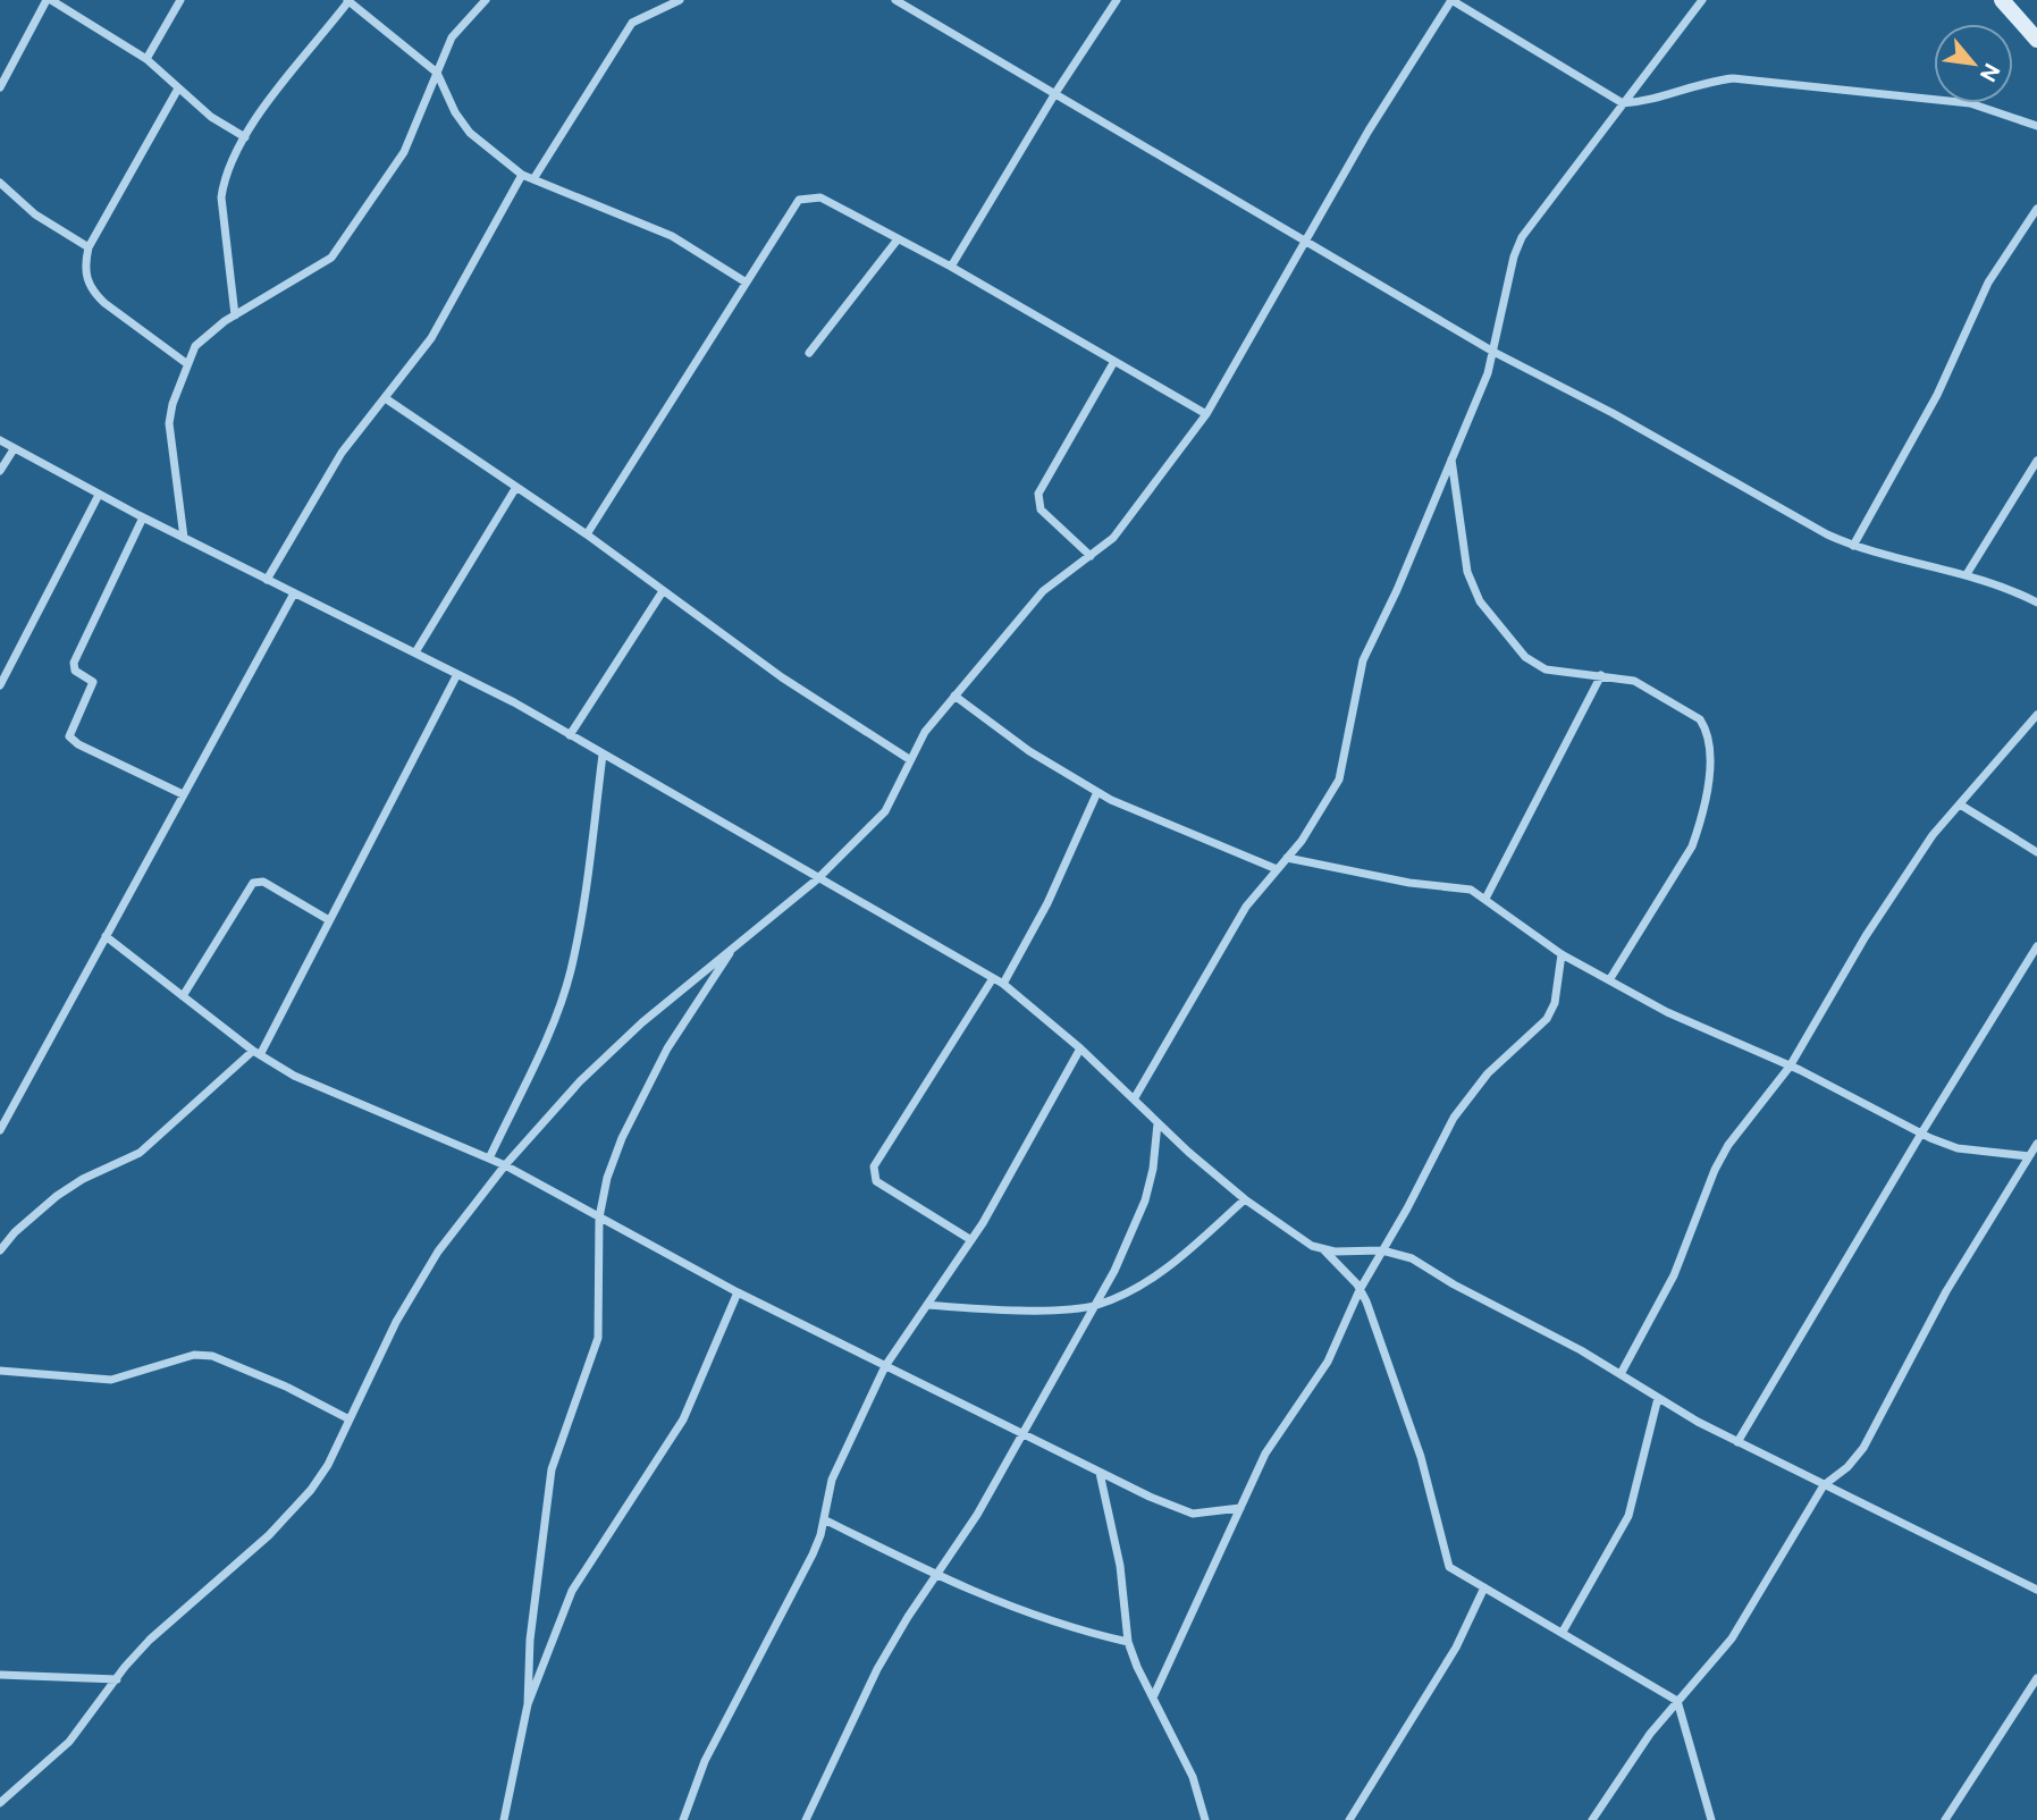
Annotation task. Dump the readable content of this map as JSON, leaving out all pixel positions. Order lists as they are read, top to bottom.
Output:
{
  "north": "bottom right"
}
